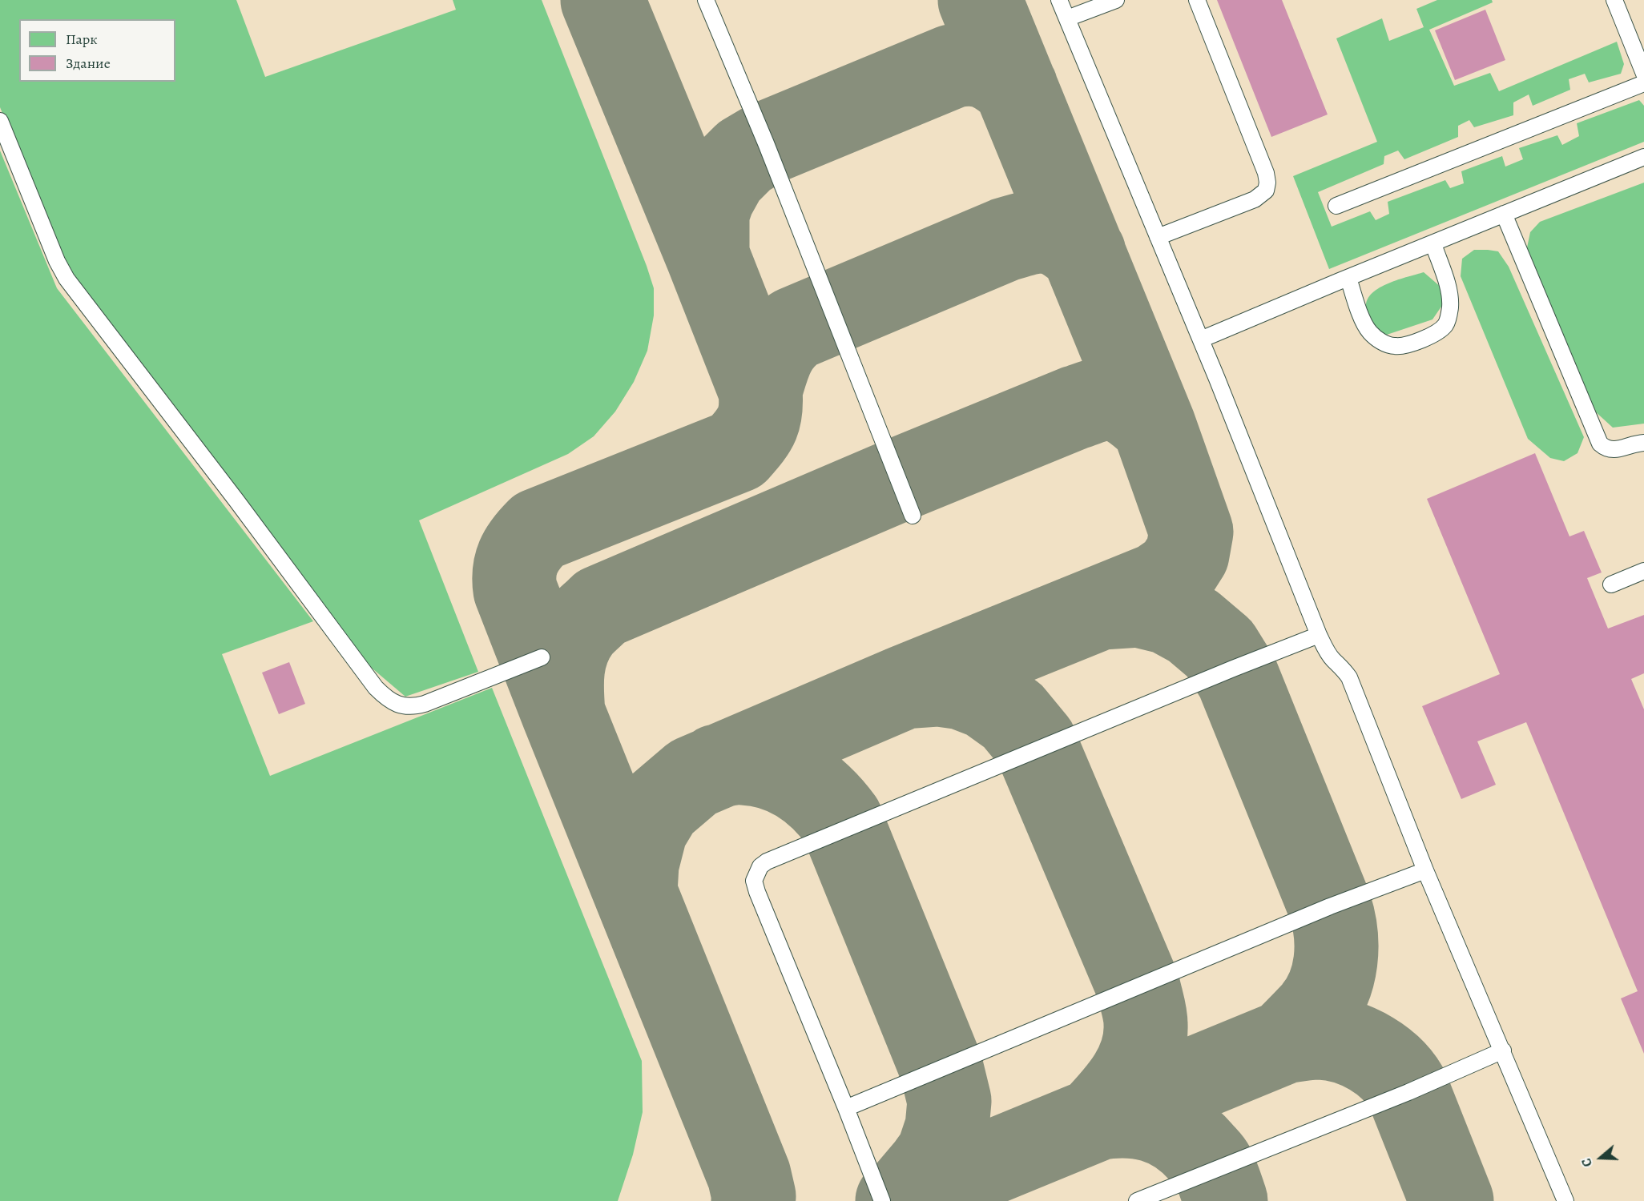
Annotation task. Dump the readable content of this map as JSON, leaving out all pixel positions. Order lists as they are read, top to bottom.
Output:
{
  "legend": ["Парк", "Здание"],
  "north": "left"
}
